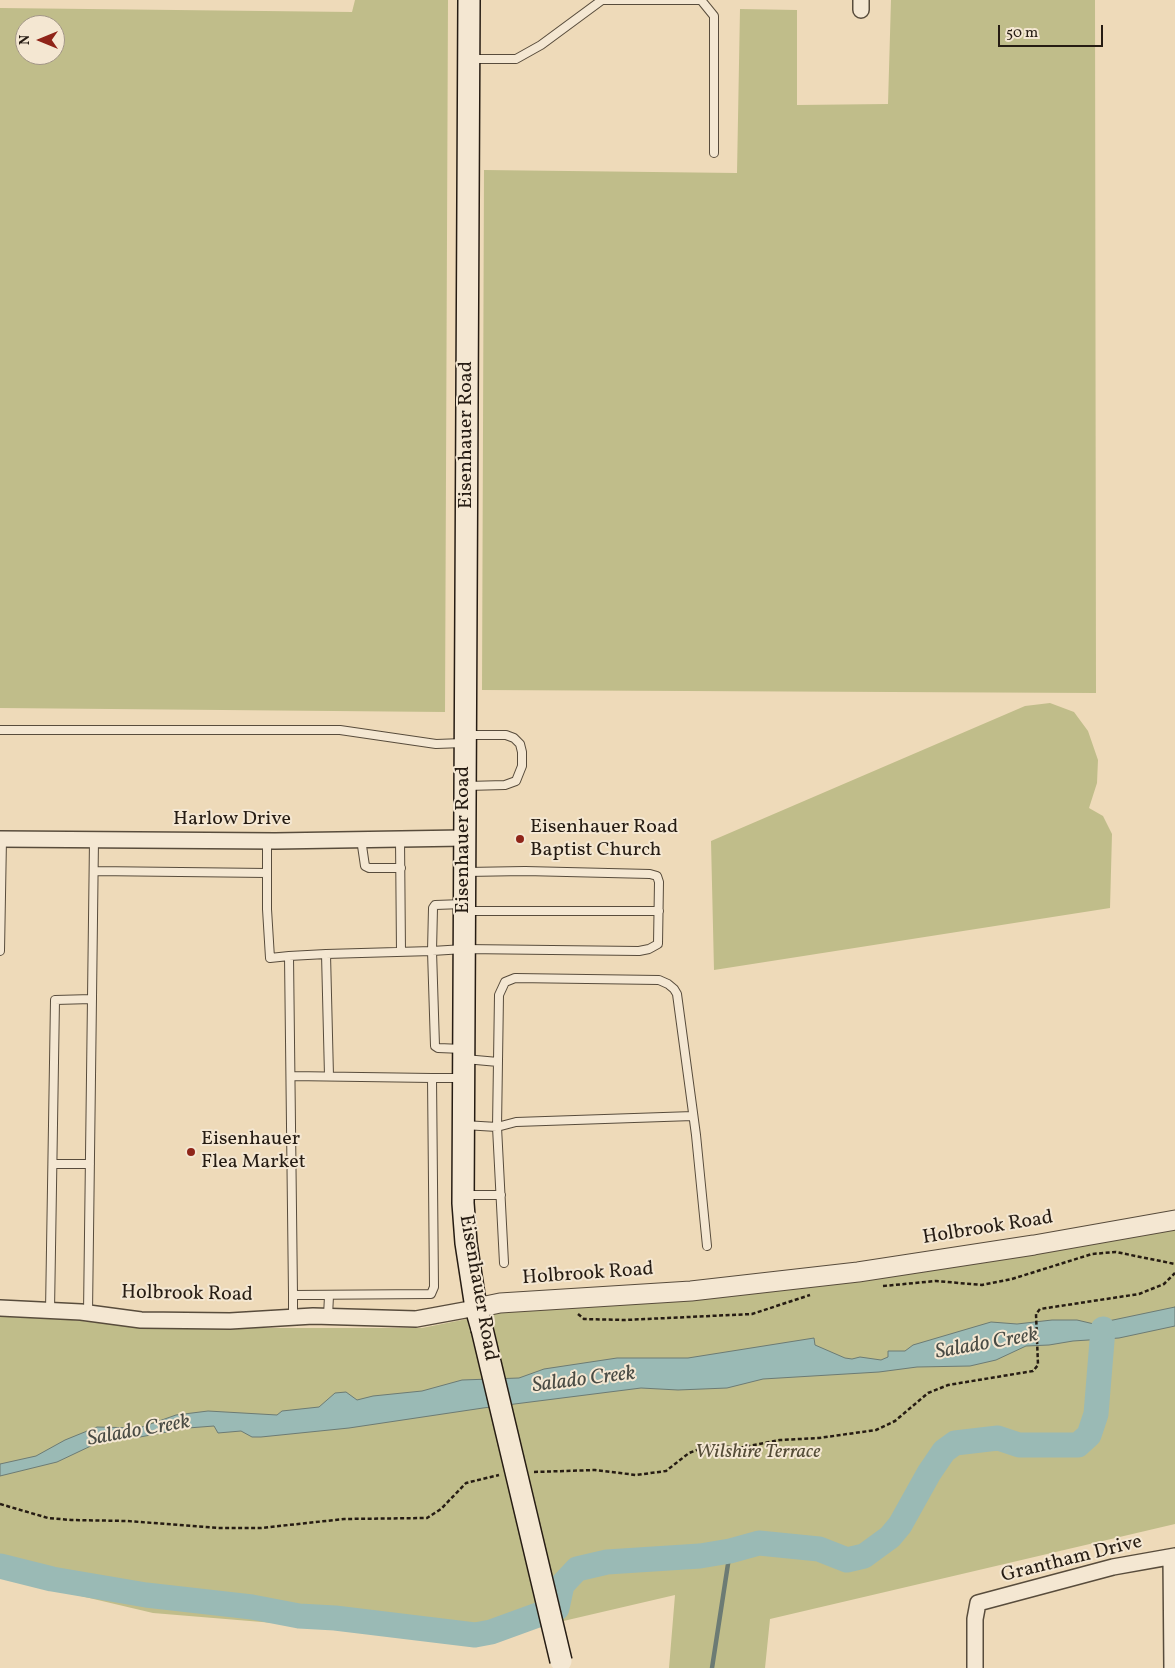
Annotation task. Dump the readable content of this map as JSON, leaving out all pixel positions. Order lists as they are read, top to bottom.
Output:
{
  "streets": {
    "main road": ["Eisenhauer Road"],
    "street": ["Harlow Drive", "Holbrook Road", "Grantham Drive"]
  },
  "crossings": [
    ["Eisenhauer Road", "Harlow Drive"],
    ["Eisenhauer Road", "Holbrook Road"]
  ],
  "water": ["Salado Creek"],
  "parks": ["Wilshire Terrace"],
  "places": ["Eisenhauer Road Baptist Church", "Eisenhauer Flea Market"],
  "scale_bar": "50 m",
  "north": "left"
}
